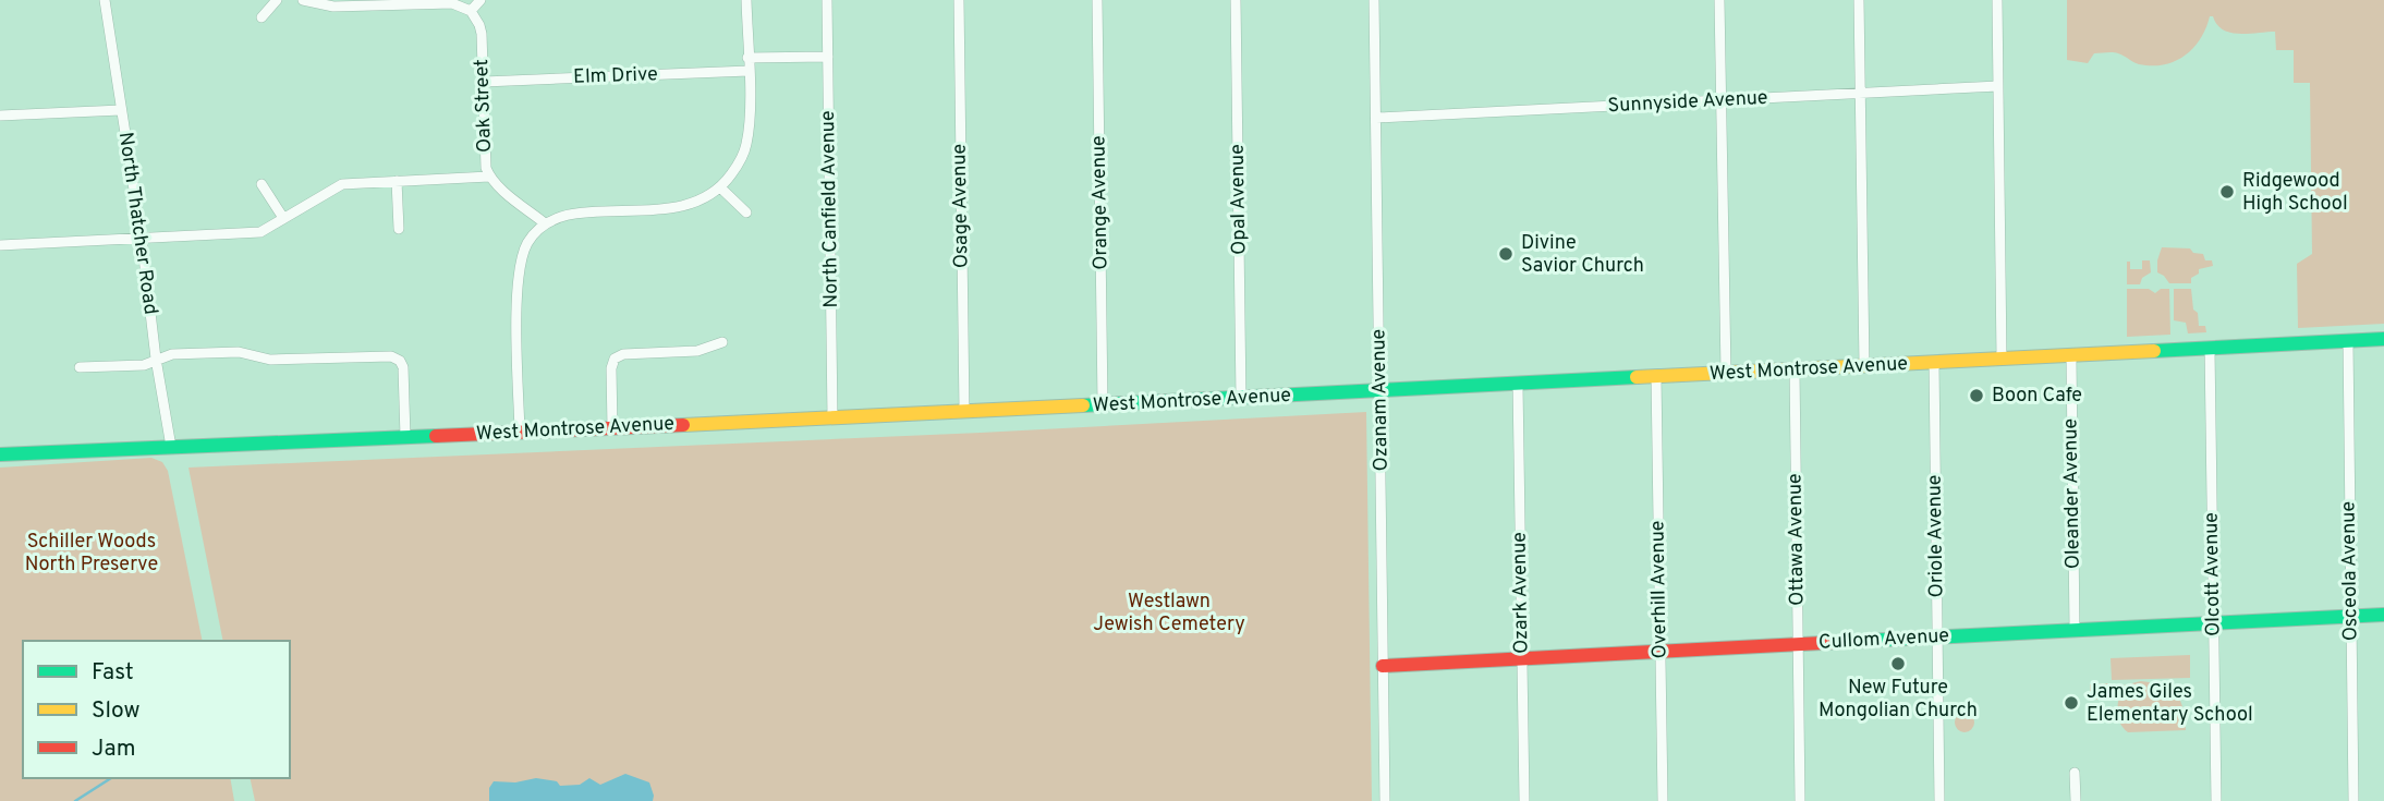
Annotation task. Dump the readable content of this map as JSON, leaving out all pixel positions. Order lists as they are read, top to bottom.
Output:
{
  "streets": {
    "street": [
      "Elm Drive",
      "Sunnyside Avenue",
      "Oak Street",
      "Opal Avenue",
      "Orange Avenue",
      "Osage Avenue",
      "North Canfield Avenue",
      "North Thatcher Road",
      "West Montrose Avenue",
      "Ozanam Avenue",
      "Oleander Avenue",
      "Oriole Avenue",
      "Ottawa Avenue",
      "Osceola Avenue",
      "Olcott Avenue",
      "Overhill Avenue",
      "Ozark Avenue",
      "Cullom Avenue"
    ]
  },
  "crossings": [
    ["Elm Drive", "Oak Street"],
    ["Sunnyside Avenue", "Ozanam Avenue"],
    ["Opal Avenue", "West Montrose Avenue"],
    ["Orange Avenue", "West Montrose Avenue"],
    ["Osage Avenue", "West Montrose Avenue"],
    ["North Canfield Avenue", "West Montrose Avenue"],
    ["North Thatcher Road", "West Montrose Avenue"],
    ["West Montrose Avenue", "Ozanam Avenue"],
    ["West Montrose Avenue", "Oleander Avenue"],
    ["West Montrose Avenue", "Oriole Avenue"],
    ["West Montrose Avenue", "Ottawa Avenue"],
    ["West Montrose Avenue", "Osceola Avenue"],
    ["West Montrose Avenue", "Olcott Avenue"],
    ["West Montrose Avenue", "Overhill Avenue"],
    ["West Montrose Avenue", "Ozark Avenue"],
    ["Ozanam Avenue", "Cullom Avenue"],
    ["Oleander Avenue", "Cullom Avenue"],
    ["Oriole Avenue", "Cullom Avenue"],
    ["Ottawa Avenue", "Cullom Avenue"],
    ["Osceola Avenue", "Cullom Avenue"],
    ["Olcott Avenue", "Cullom Avenue"],
    ["Overhill Avenue", "Cullom Avenue"],
    ["Ozark Avenue", "Cullom Avenue"]
  ],
  "parks": ["Schiller Woods North Preserve", "Westlawn Jewish Cemetery"],
  "places": [
    "Ridgewood High School",
    "Divine Savior Church",
    "Boon Cafe",
    "New Future Mongolian Church",
    "James Giles Elementary School"
  ],
  "legend": ["Fast", "Slow", "Jam"]
}
